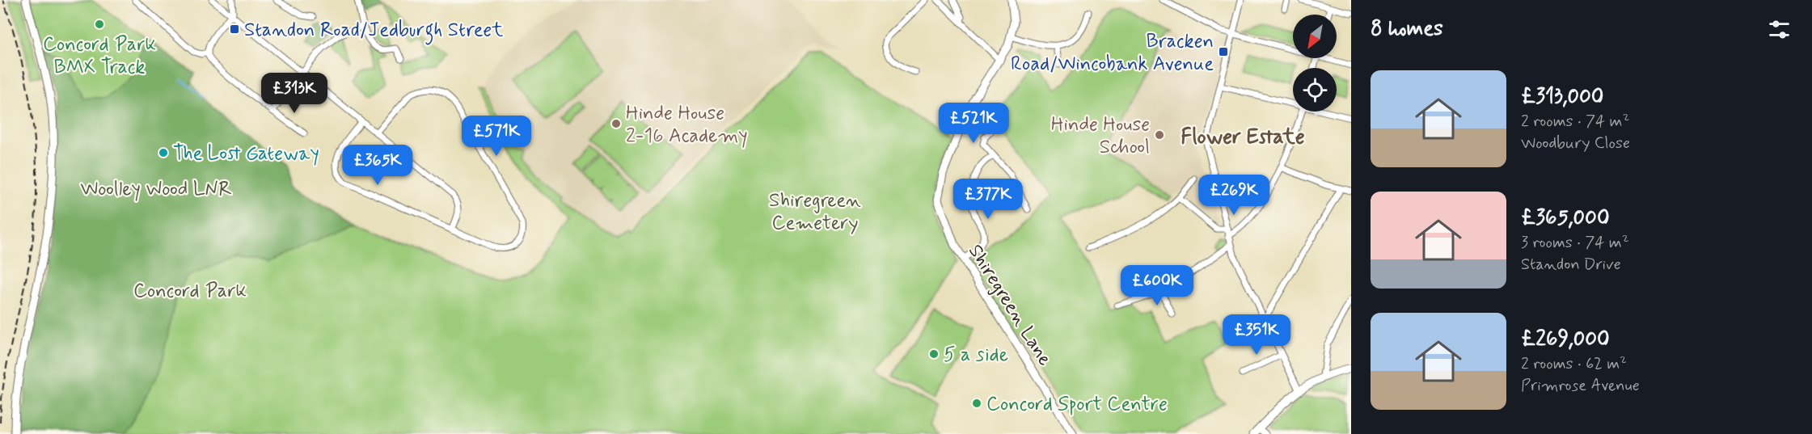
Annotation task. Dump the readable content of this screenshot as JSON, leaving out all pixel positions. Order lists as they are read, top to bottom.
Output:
{
  "streets": {
    "main road": ["Shiregreen Lane"]
  },
  "districts": ["Flower Estate"],
  "parks": ["Woolley Wood LNR", "Shiregreen Cemetery", "Concord Park"],
  "places": {
    "other": [
      "Concord Park BMX Track",
      "Hinde House 2-16 Academy",
      "Hinde House School",
      "The Lost Gateway",
      "5 a side",
      "Concord Sport Centre"
    ],
    "transit": ["Standon Road/Jedburgh Street", "Bracken Road/Wincobank Avenue"]
  },
  "north": "bottom left",
  "page": {
    "heading": "8 homes",
    "list": [
      {
        "name": "£313,000",
        "note": "2 rooms · 74 m² · Woodbury Close"
      },
      {
        "name": "£365,000",
        "note": "3 rooms · 74 m² · Standon Drive"
      },
      {
        "name": "£269,000",
        "note": "2 rooms · 62 m² · Primrose Avenue"
      }
    ],
    "price": [
      "£313K",
      "£521K",
      "£571K",
      "£365K",
      "£269K",
      "£377K",
      "£600K",
      "£351K"
    ]
  }
}
